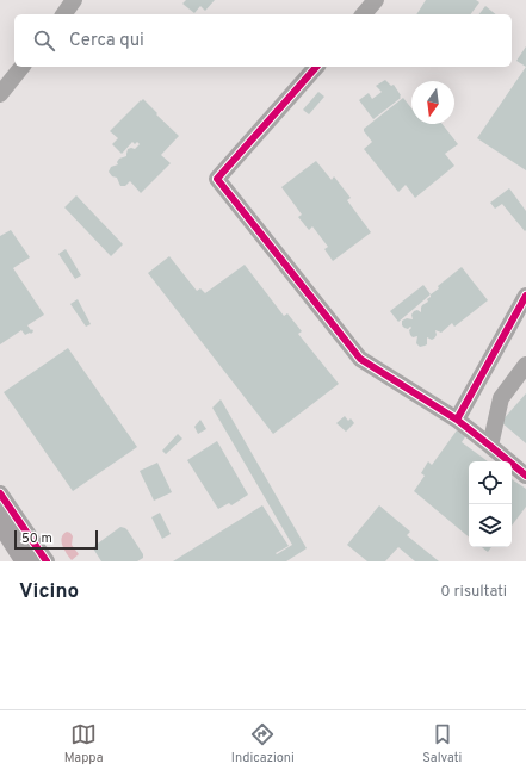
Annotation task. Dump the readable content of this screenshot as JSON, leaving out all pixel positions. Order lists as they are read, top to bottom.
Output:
{
  "scale_bar": "50 m",
  "north": "bottom",
  "page": {
    "search": "Cerca qui",
    "scale": "50 m",
    "heading": ["Vicino", "0 risultati"],
    "nav": ["Mappa", "Indicazioni", "Salvati"]
  }
}
